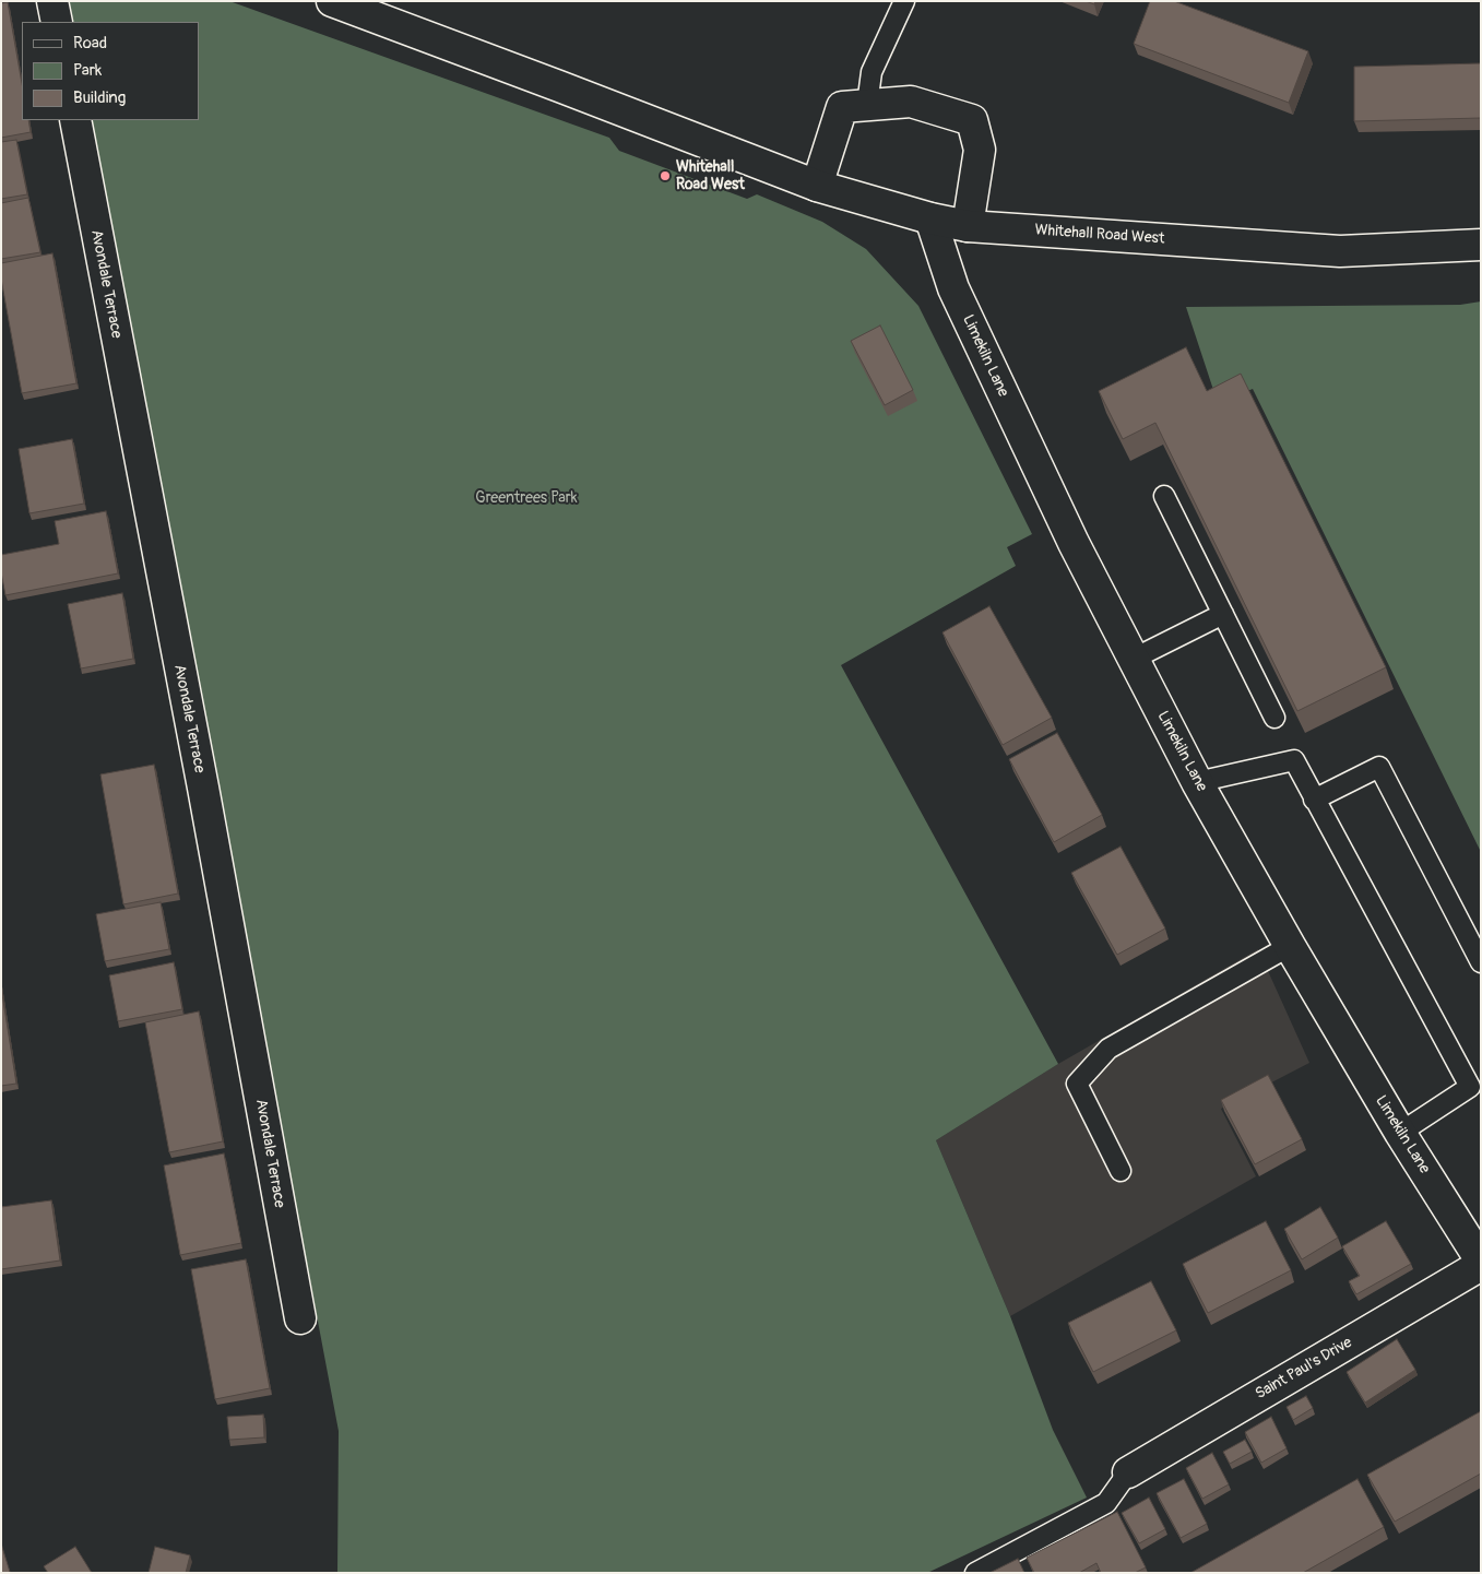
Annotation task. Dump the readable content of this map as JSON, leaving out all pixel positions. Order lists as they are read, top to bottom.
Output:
{
  "streets": {
    "street": [
      "Whitehall Road West",
      "Avondale Terrace",
      "Limekiln Lane",
      "Saint Paul's Drive"
    ]
  },
  "crossings": [
    ["Whitehall Road West", "Limekiln Lane"]
  ],
  "parks": ["Greentrees Park"],
  "places": ["Whitehall Road West"],
  "legend": ["Road", "Park", "Building"]
}
